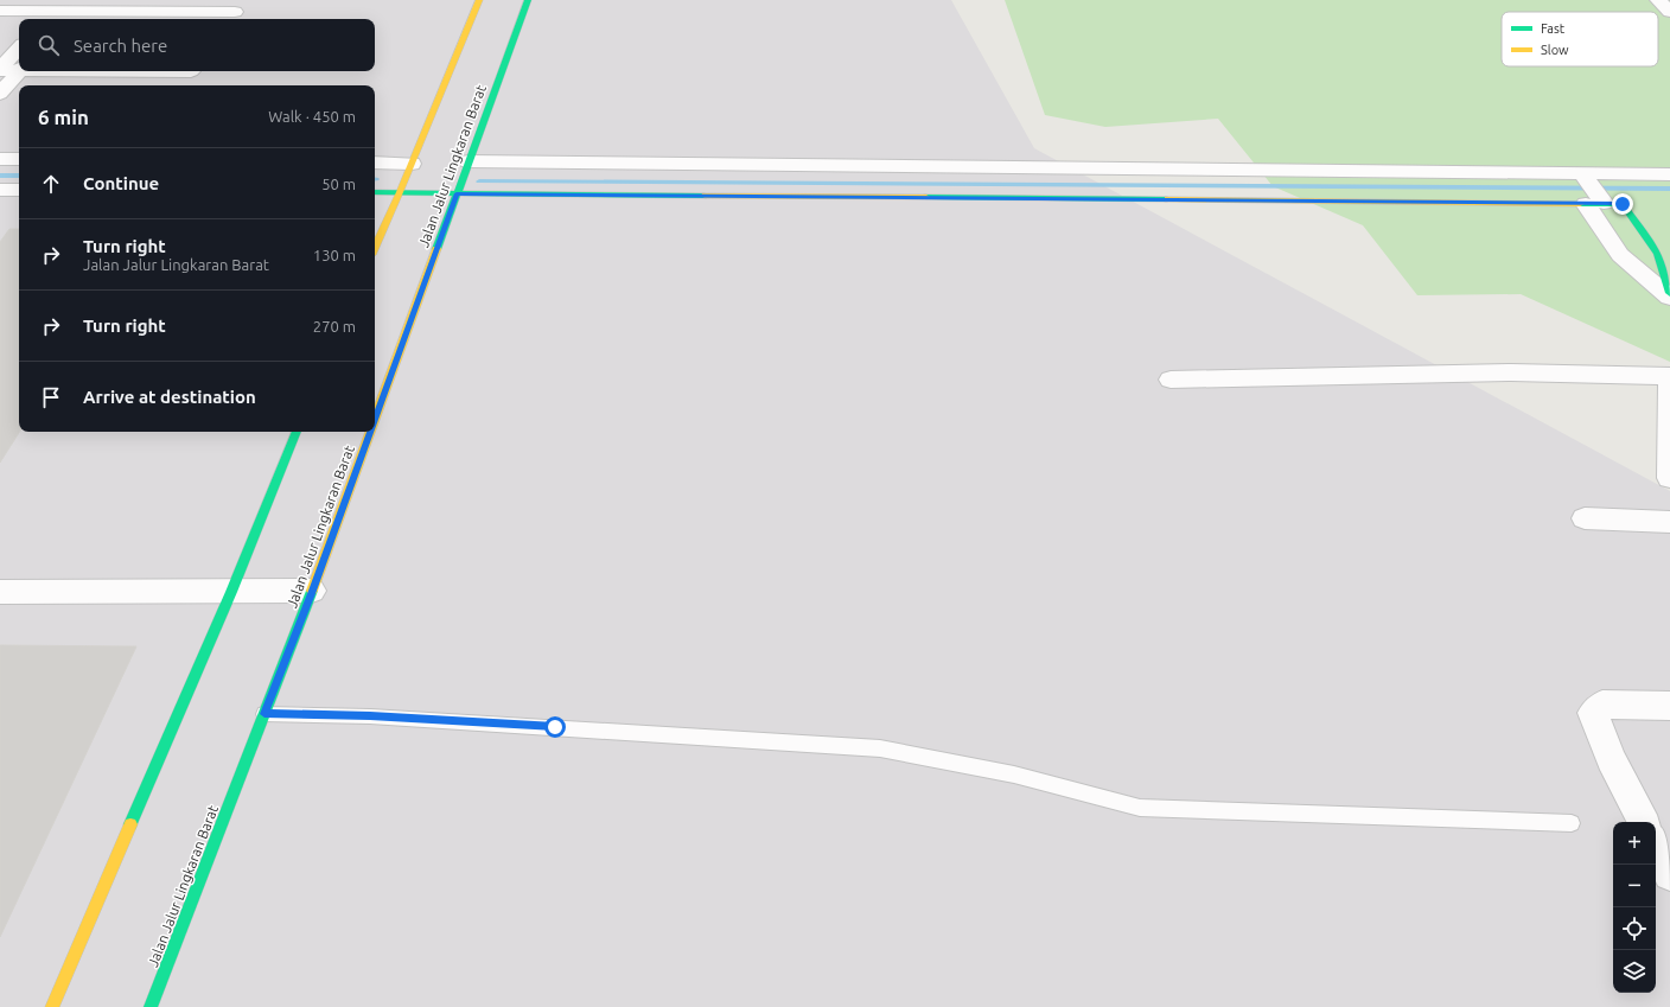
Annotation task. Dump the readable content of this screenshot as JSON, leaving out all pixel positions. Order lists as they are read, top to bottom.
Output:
{
  "streets": {
    "main road": ["Jalan Jalur Lingkaran Barat"]
  },
  "legend": ["Fast", "Slow"],
  "page": {
    "search": "Search here",
    "heading": ["6 min", "Walk · 450 m"],
    "list": [
      ["Continue", "50 m"],
      ["Turn right", "Jalan Jalur Lingkaran Barat", "130 m"],
      ["Turn right", "270 m"],
      "Arrive at destination"
    ],
    "map_buttons": ["+", "−"]
  }
}
